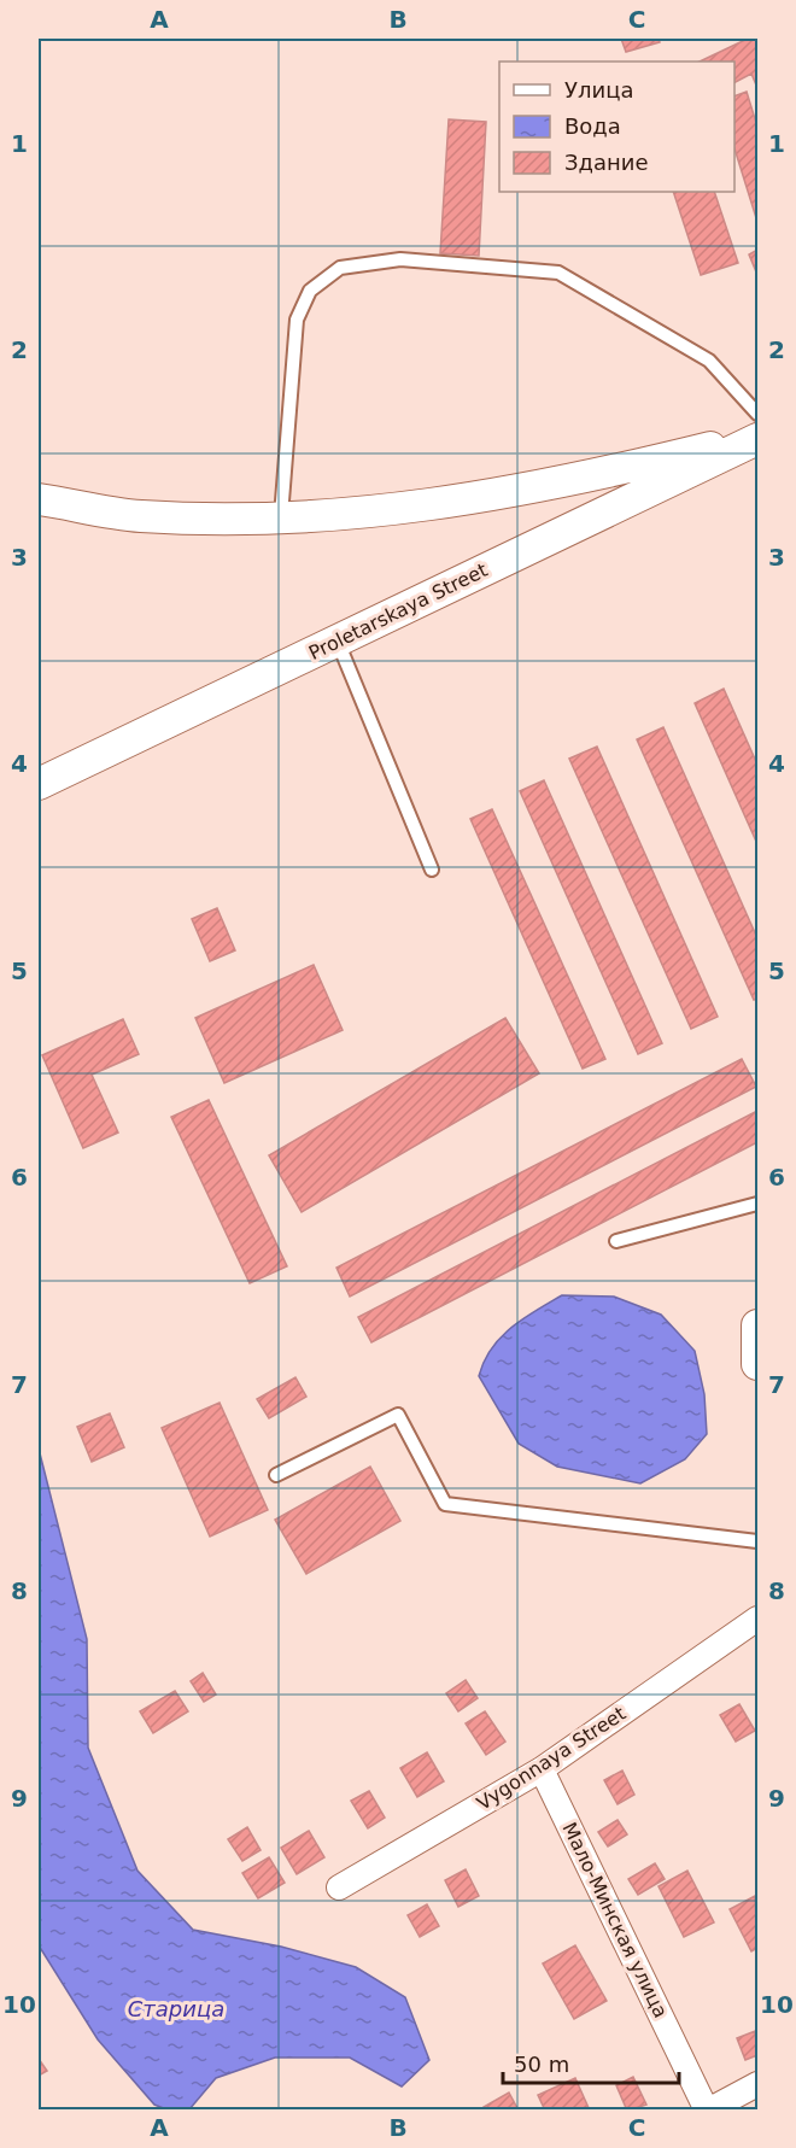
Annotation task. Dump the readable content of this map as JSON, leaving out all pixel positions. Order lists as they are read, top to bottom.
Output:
{
  "streets": {
    "street": ["Proletarskaya Street", "Vygonnaya Street", "Мало-Минская улица"]
  },
  "crossings": [
    ["Vygonnaya Street", "Мало-Минская улица"]
  ],
  "water": ["Старица"],
  "legend": ["Улица", "Вода", "Здание"],
  "scale_bar": "50 m",
  "grid": {
    "columns": ["A", "B", "C"],
    "rows": [
      "1",
      "2",
      "3",
      "4",
      "5",
      "6",
      "7",
      "8",
      "9",
      "10"
    ]
  }
}
